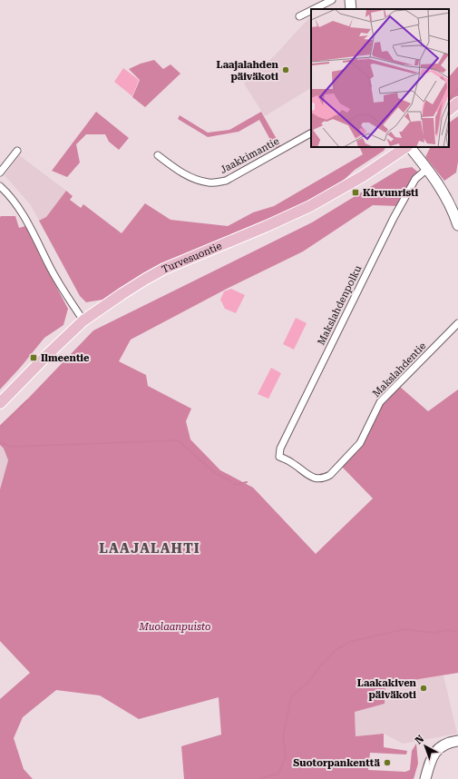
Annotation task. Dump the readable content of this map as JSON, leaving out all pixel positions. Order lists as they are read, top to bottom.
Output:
{
  "streets": {
    "main road": ["Turvesuontie"],
    "street": ["Jaakkimantie", "Makslahdenpolku", "Makslahdentie"]
  },
  "crossings": [
    ["Makslahdenpolku", "Makslahdentie"]
  ],
  "districts": ["LAAJALAHTI"],
  "parks": ["Muolaanpuisto"],
  "places": {
    "other": ["Laajalahden päiväkoti", "Laakakiven päiväkoti", "Suotorpankenttä"],
    "transit": ["Kirvunristi", "Ilmeentie"]
  },
  "north": "top left"
}
